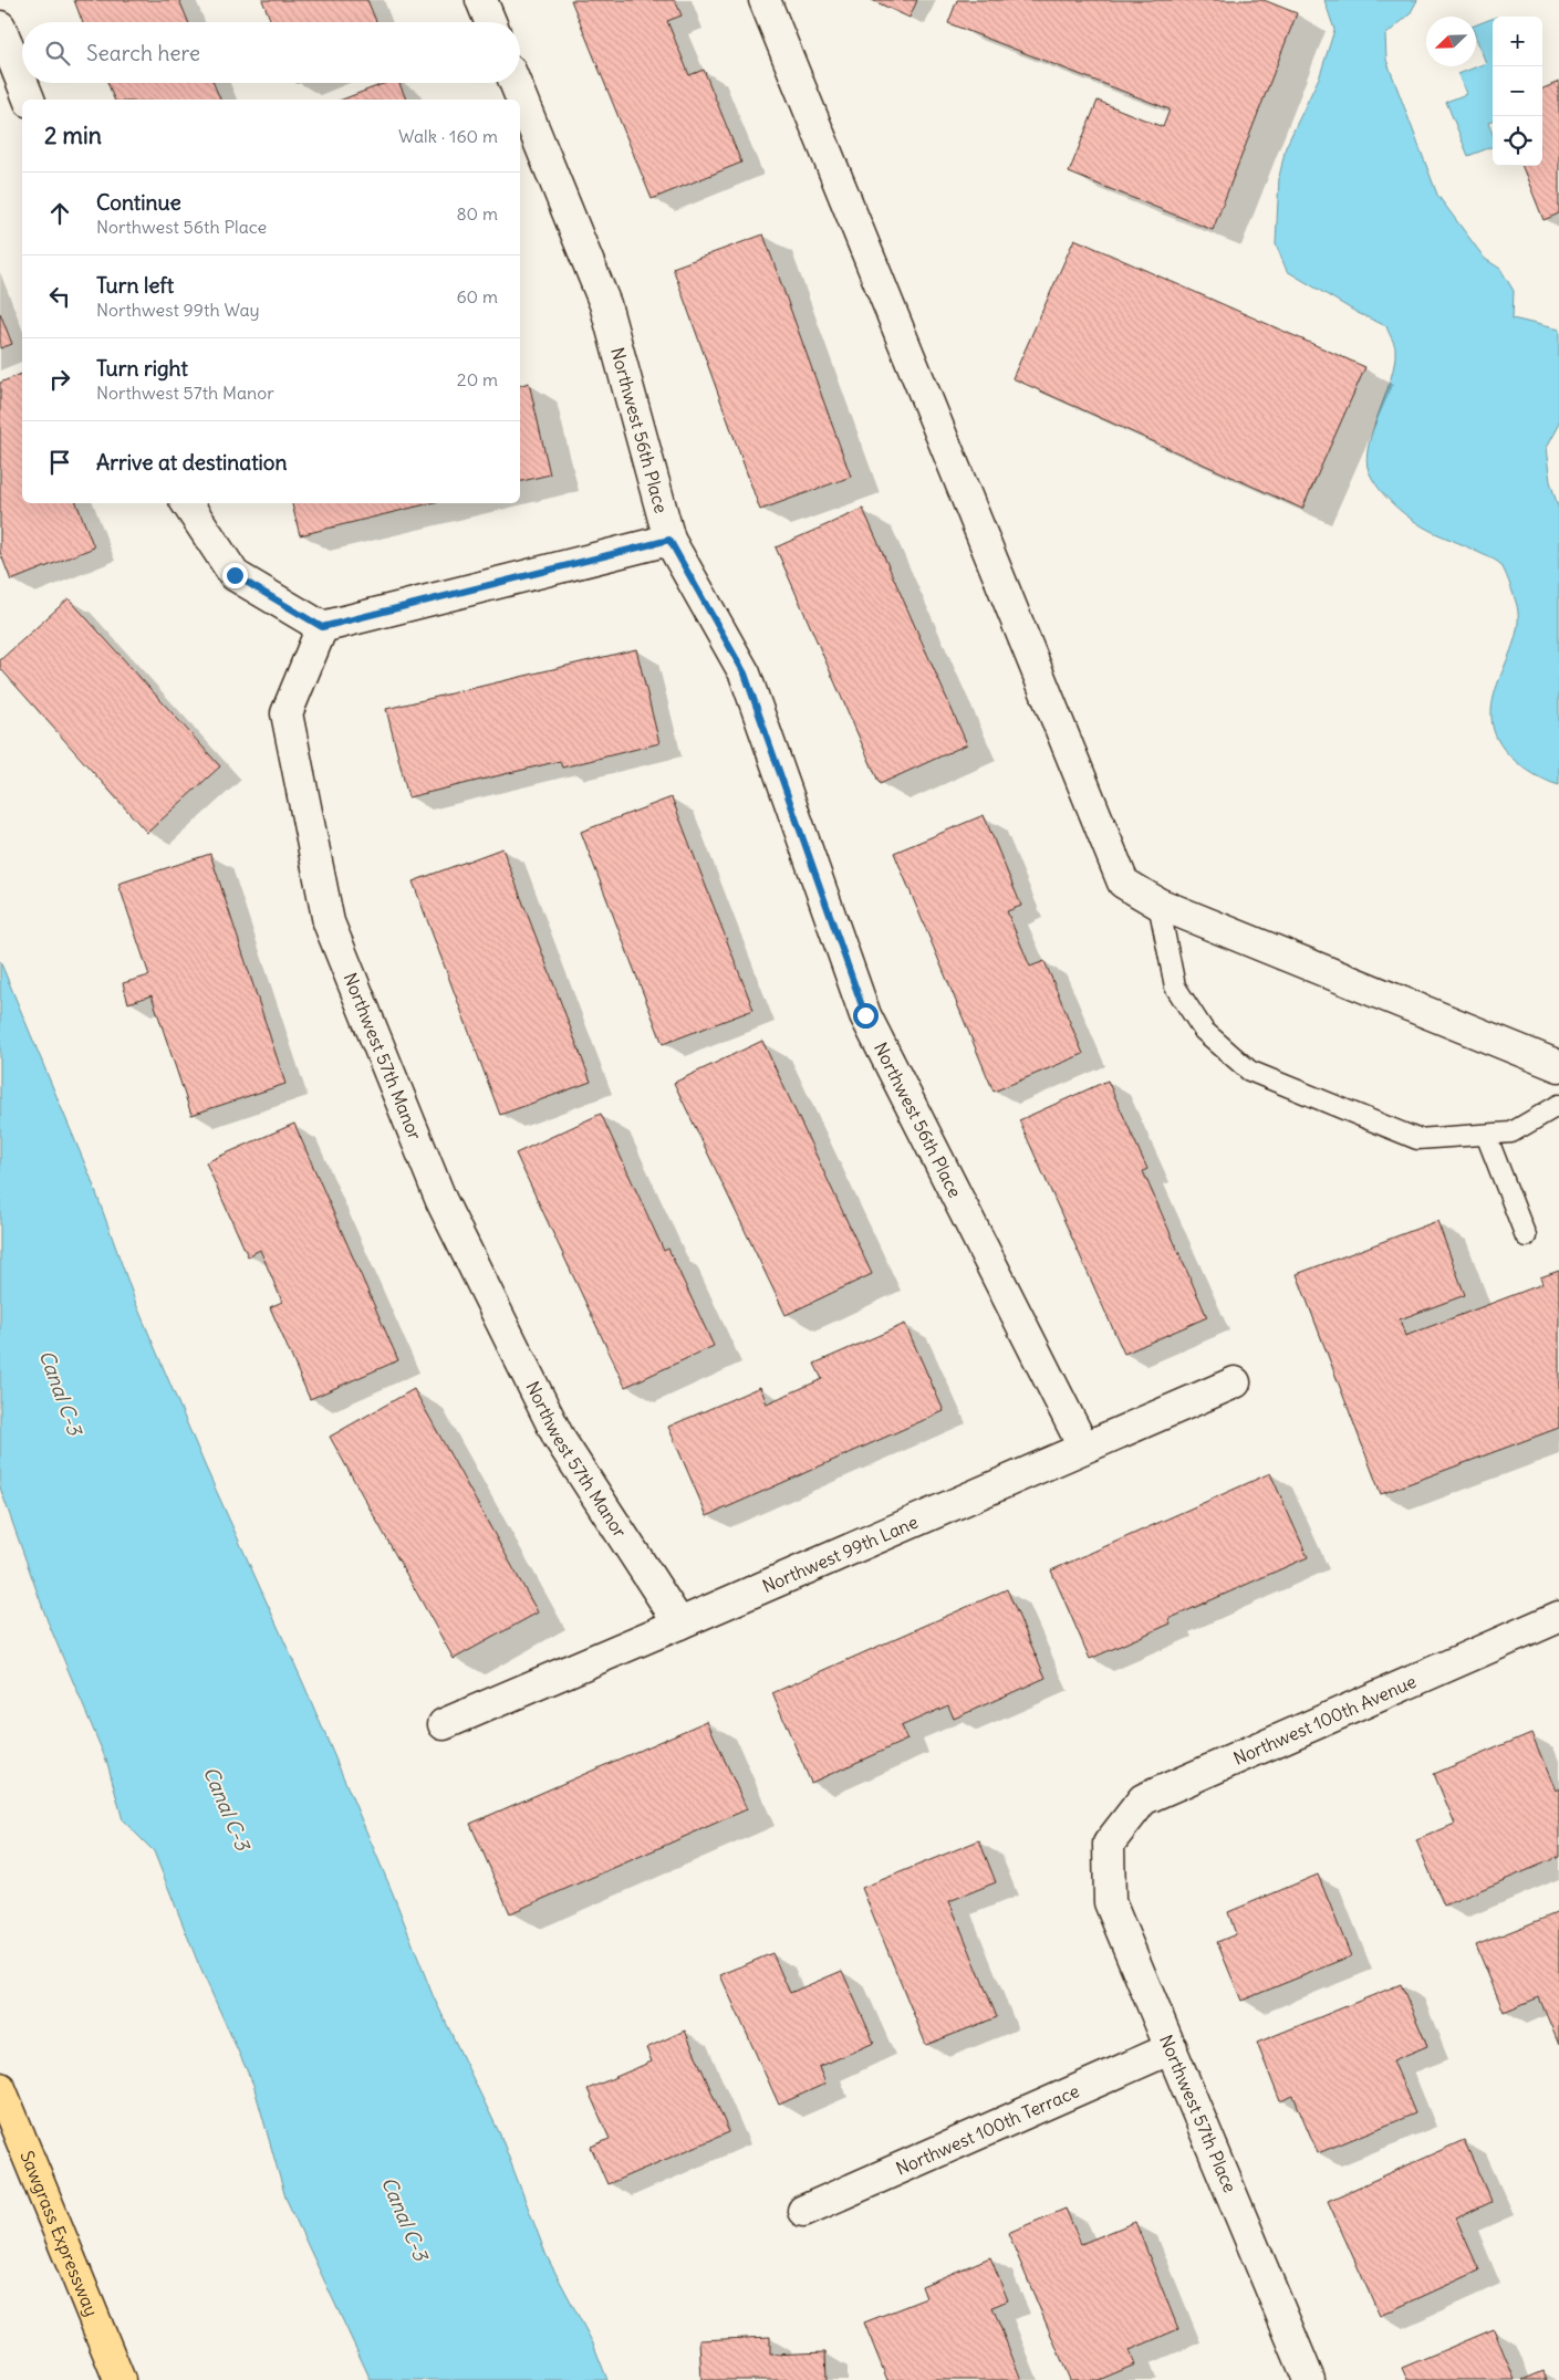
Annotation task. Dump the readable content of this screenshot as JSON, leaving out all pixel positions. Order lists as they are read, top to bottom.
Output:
{
  "streets": {
    "highway": ["Sawgrass Expressway"],
    "street": [
      "Northwest 56th Place",
      "Northwest 57th Manor",
      "Northwest 99th Lane",
      "Northwest 100th Avenue",
      "Northwest 57th Place",
      "Northwest 100th Terrace"
    ]
  },
  "crossings": [
    ["Northwest 56th Place", "Northwest 99th Lane"],
    ["Northwest 57th Manor", "Northwest 99th Lane"],
    ["Northwest 100th Avenue", "Northwest 57th Place"],
    ["Northwest 57th Place", "Northwest 100th Terrace"]
  ],
  "water": ["Canal C-3"],
  "north": "bottom left",
  "page": {
    "map_buttons": ["+", "−"],
    "search": "Search here",
    "heading": ["2 min", "Walk · 160 m"],
    "list": [
      ["Continue", "Northwest 56th Place", "80 m"],
      ["Turn left", "Northwest 99th Way", "60 m"],
      ["Turn right", "Northwest 57th Manor", "20 m"],
      "Arrive at destination"
    ]
  }
}
